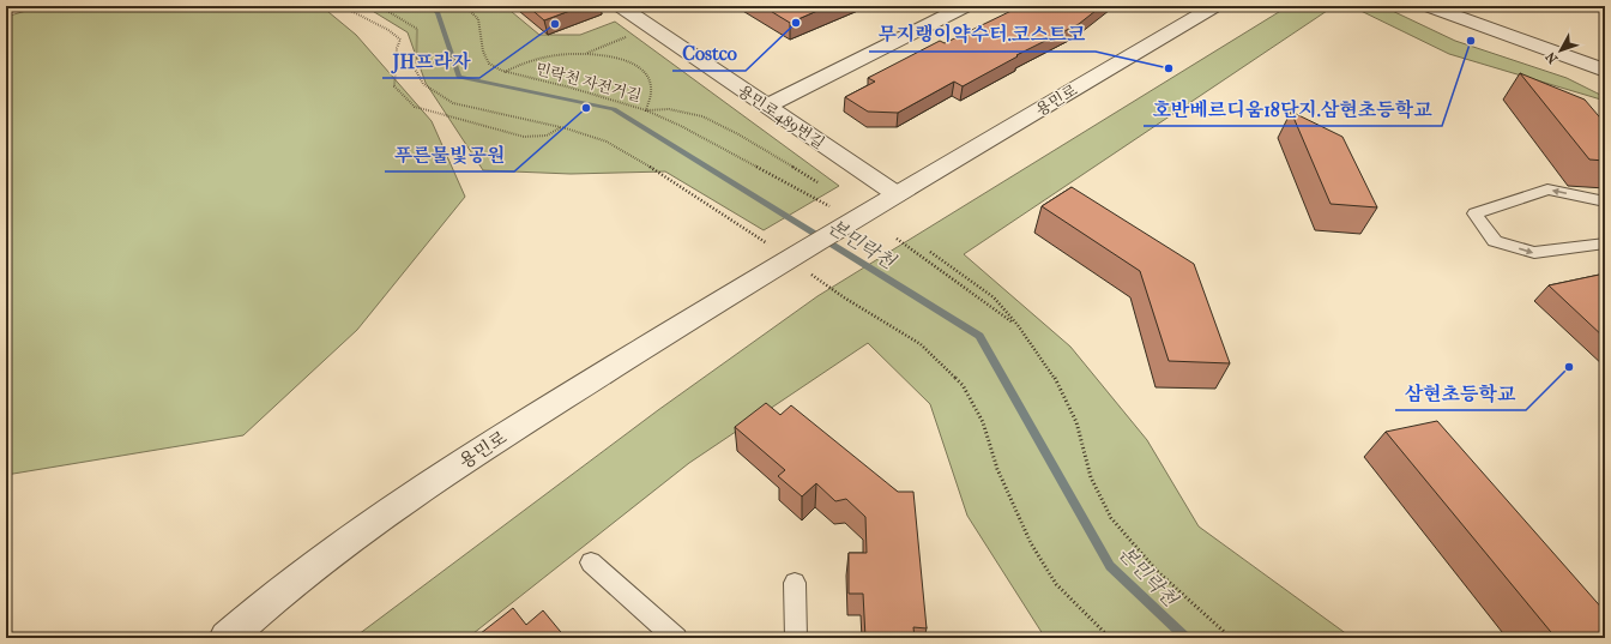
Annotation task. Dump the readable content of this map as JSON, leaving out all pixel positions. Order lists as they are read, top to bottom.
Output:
{
  "streets": {
    "street": ["용민로", "용민로489번길"],
    "path": ["민락천 자전거길"]
  },
  "crossings": [
    ["용민로", "용민로489번길"]
  ],
  "water": ["본민락천"],
  "places": [
    "Costco",
    "JH프라자",
    "호반베르디움18단지.삼현초등학교",
    "무지랭이약수터.코스트코",
    "푸른물빛공원",
    "삼현초등학교"
  ],
  "north": "bottom left"
}
